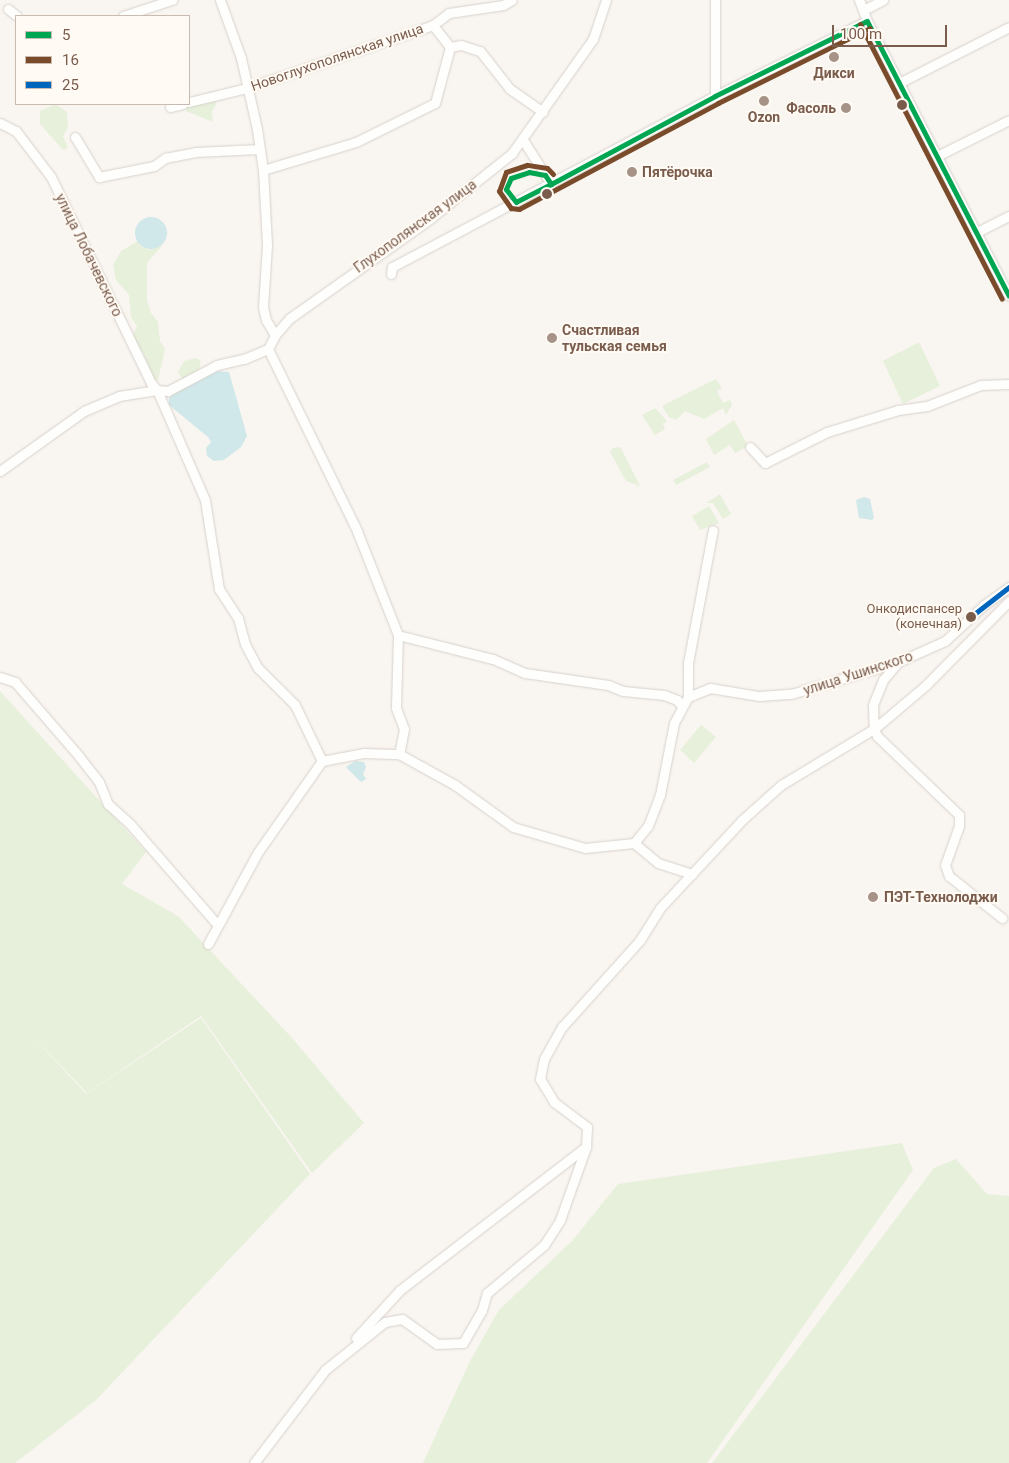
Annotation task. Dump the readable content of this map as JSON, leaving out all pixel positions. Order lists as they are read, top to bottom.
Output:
{
  "streets": {
    "street": [
      "Новоглухополянская улица",
      "Глухополянская улица",
      "улица Лобачевского",
      "улица Ушинского"
    ]
  },
  "places": [
    "Дикси",
    "Ozon",
    "Фасоль",
    "Пятёрочка",
    "Счастливая тульская семья",
    "Онкодиспансер (конечная)",
    "ПЭТ-Технолоджи"
  ],
  "lines": ["transit line 5", "transit line 16", "transit line 25"],
  "legend": ["5", "16", "25"],
  "scale_bar": "100 m"
}
